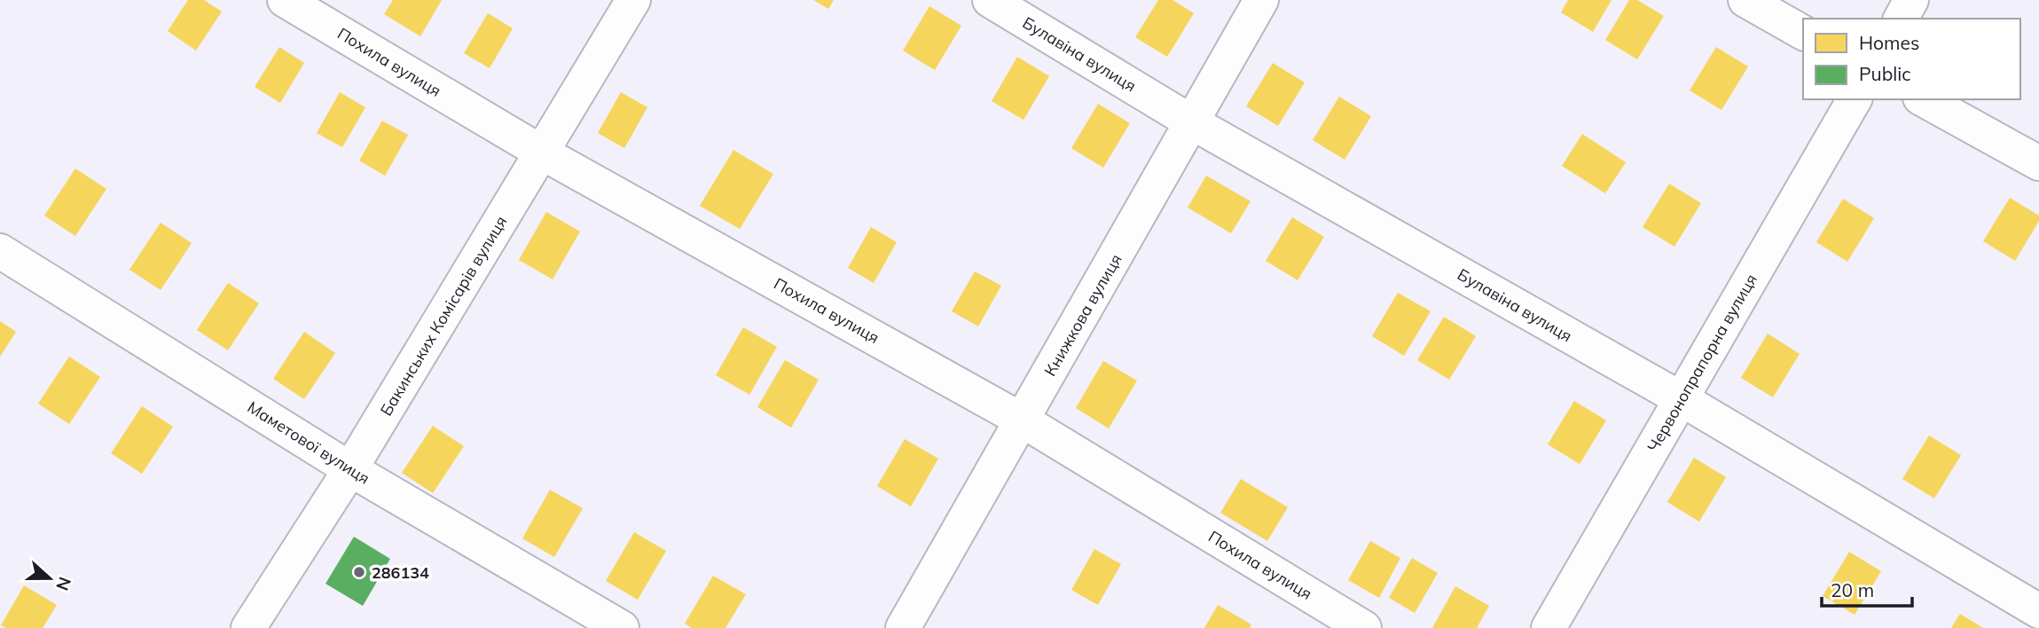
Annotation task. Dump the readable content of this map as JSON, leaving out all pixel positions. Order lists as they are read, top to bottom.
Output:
{
  "streets": {
    "street": [
      "Булавіна вулиця",
      "Похила вулиця",
      "Книжкова вулиця",
      "Бакинських Комісарів вулиця",
      "Червонопрапорна вулиця",
      "Маметової вулиця"
    ]
  },
  "crossings": [
    ["Булавіна вулиця", "Книжкова вулиця"],
    ["Булавіна вулиця", "Червонопрапорна вулиця"],
    ["Похила вулиця", "Книжкова вулиця"],
    ["Похила вулиця", "Бакинських Комісарів вулиця"],
    ["Бакинських Комісарів вулиця", "Маметової вулиця"]
  ],
  "places": ["286134"],
  "legend": ["Homes", "Public"],
  "scale_bar": "20 m",
  "north": "right"
}
